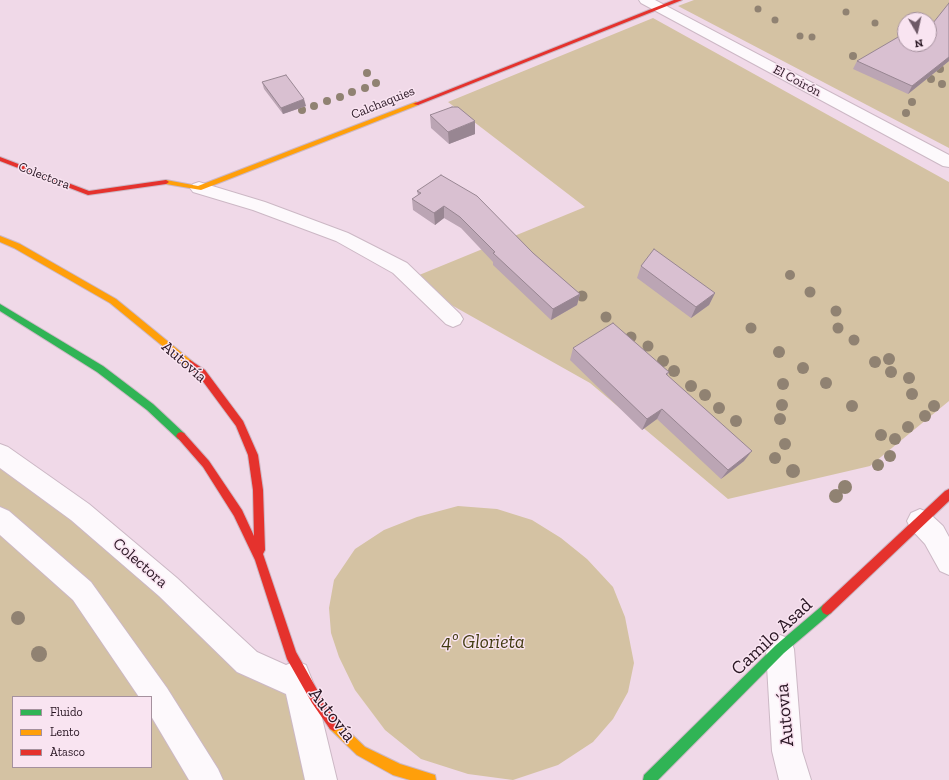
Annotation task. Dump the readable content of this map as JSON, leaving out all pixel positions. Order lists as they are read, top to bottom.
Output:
{
  "streets": {
    "street": [
      "El Coirón",
      "Calchaquies",
      "Colectora",
      "Autovía",
      "Camilo Asad"
    ]
  },
  "crossings": [
    ["El Coirón", "Calchaquies"],
    ["Calchaquies", "Colectora"],
    ["Colectora", "Autovía"],
    ["Autovía", "Camilo Asad"]
  ],
  "parks": ["4º Glorieta"],
  "legend": ["Fluido", "Lento", "Atasco"],
  "north": "bottom"
}
